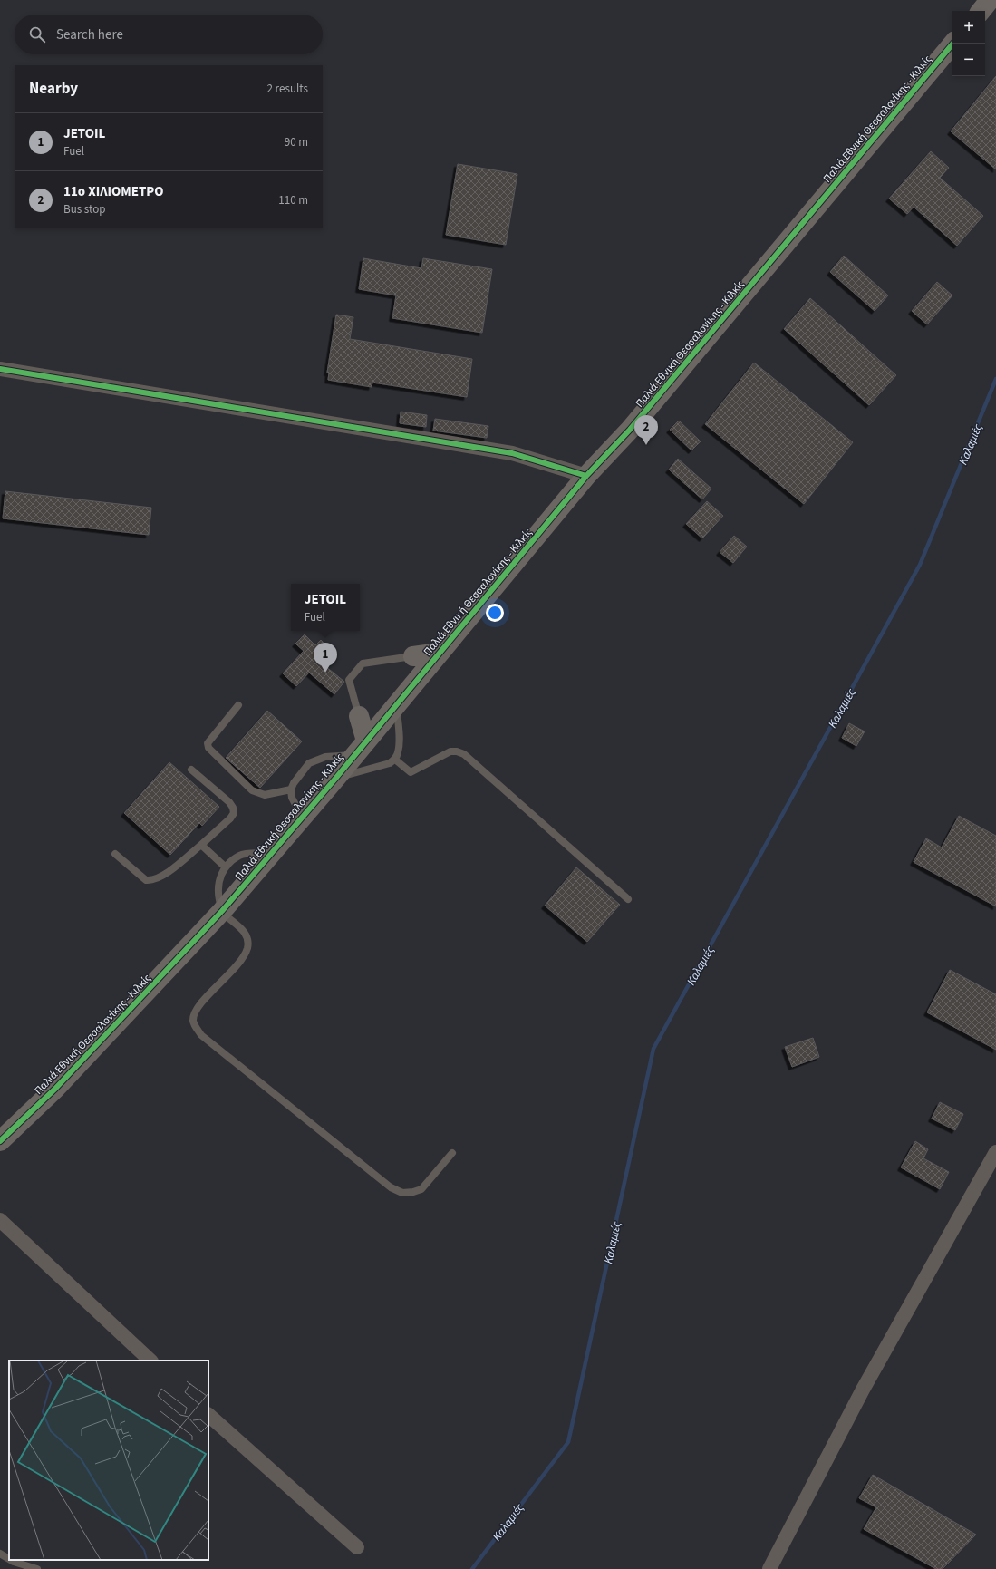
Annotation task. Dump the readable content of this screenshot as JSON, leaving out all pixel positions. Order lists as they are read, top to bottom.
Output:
{
  "streets": {
    "main road": ["Παλιά Εθνική Θεσσαλονίκης - Κιλκίς"]
  },
  "water": ["Καλαμιές"],
  "page": {
    "map_buttons": ["+", "−"],
    "search": "Search here",
    "heading": ["Nearby", "2 results"],
    "list": [
      {
        "mark": "1",
        "name": "JETOIL",
        "note": "Fuel",
        "value": "90 m"
      },
      {
        "mark": "2",
        "name": "11ο ΧΙΛΙΟΜΕΤΡΟ",
        "note": "Bus stop",
        "value": "110 m"
      }
    ],
    "pins": ["2", "1"],
    "popup": ["JETOIL", "Fuel"]
  }
}
